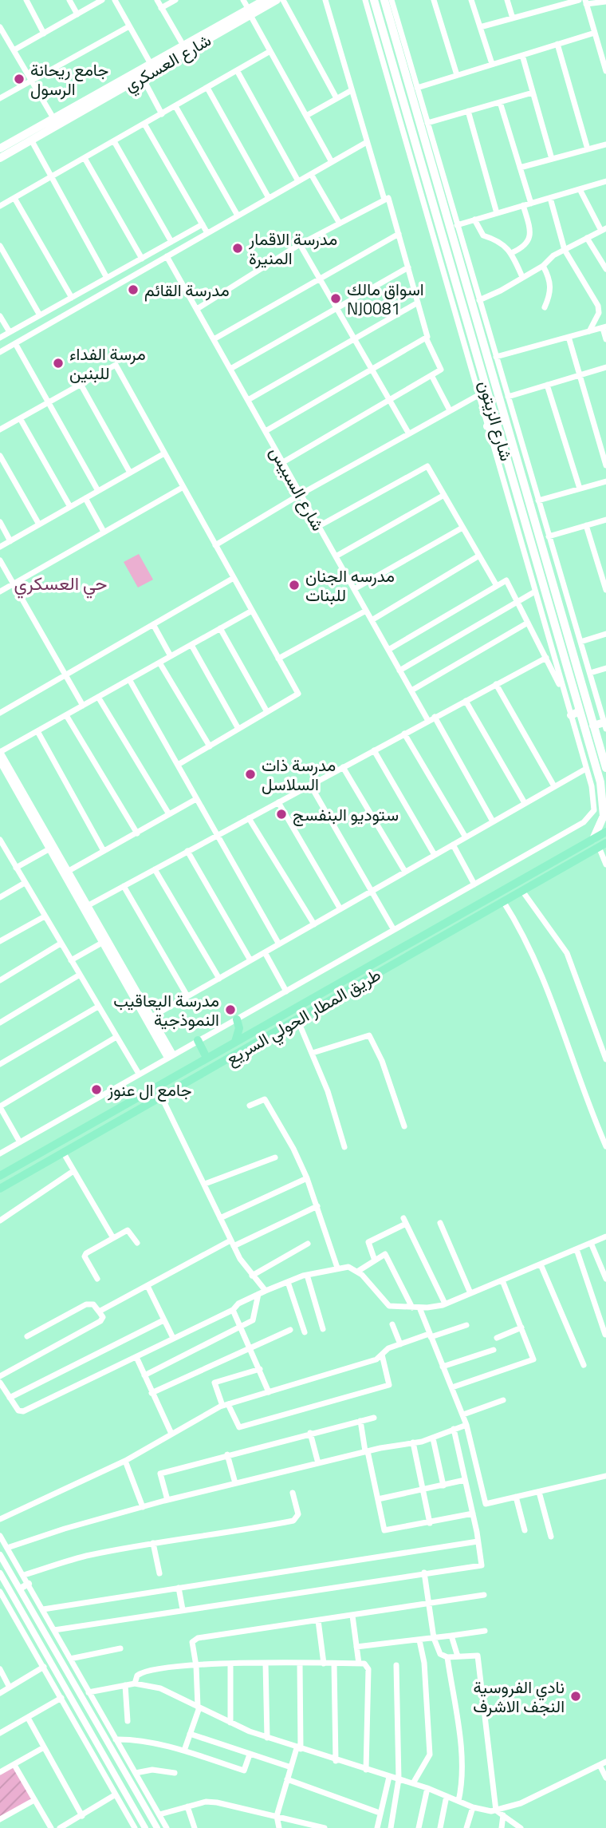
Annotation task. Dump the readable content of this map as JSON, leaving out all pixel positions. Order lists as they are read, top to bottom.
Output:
{
  "streets": {
    "highway": ["طريق المطار الحولي السريع"],
    "main road": ["شارع العسكري", "شارع الزيتون"],
    "street": ["شارع السبيس"]
  },
  "crossings": [
    ["شارع الزيتون", "طريق المطار الحولي السريع"]
  ],
  "districts": ["حي العسكري"],
  "places": [
    "جامع ريحانة الرسول",
    "مدرسة الاقمار المنيرة",
    "مدرسة القائم",
    "اسواق مالك NJ0081",
    "مرسة الفداء للبنين",
    "مدرسه الجنان للبنات",
    "مدرسة ذات السلاسل",
    "ستوديو البنفسج",
    "مدرسة اليعاقيب النموذجية",
    "جامع ال عنوز",
    "نادي الفروسية النجف الاشرف"
  ]
}
